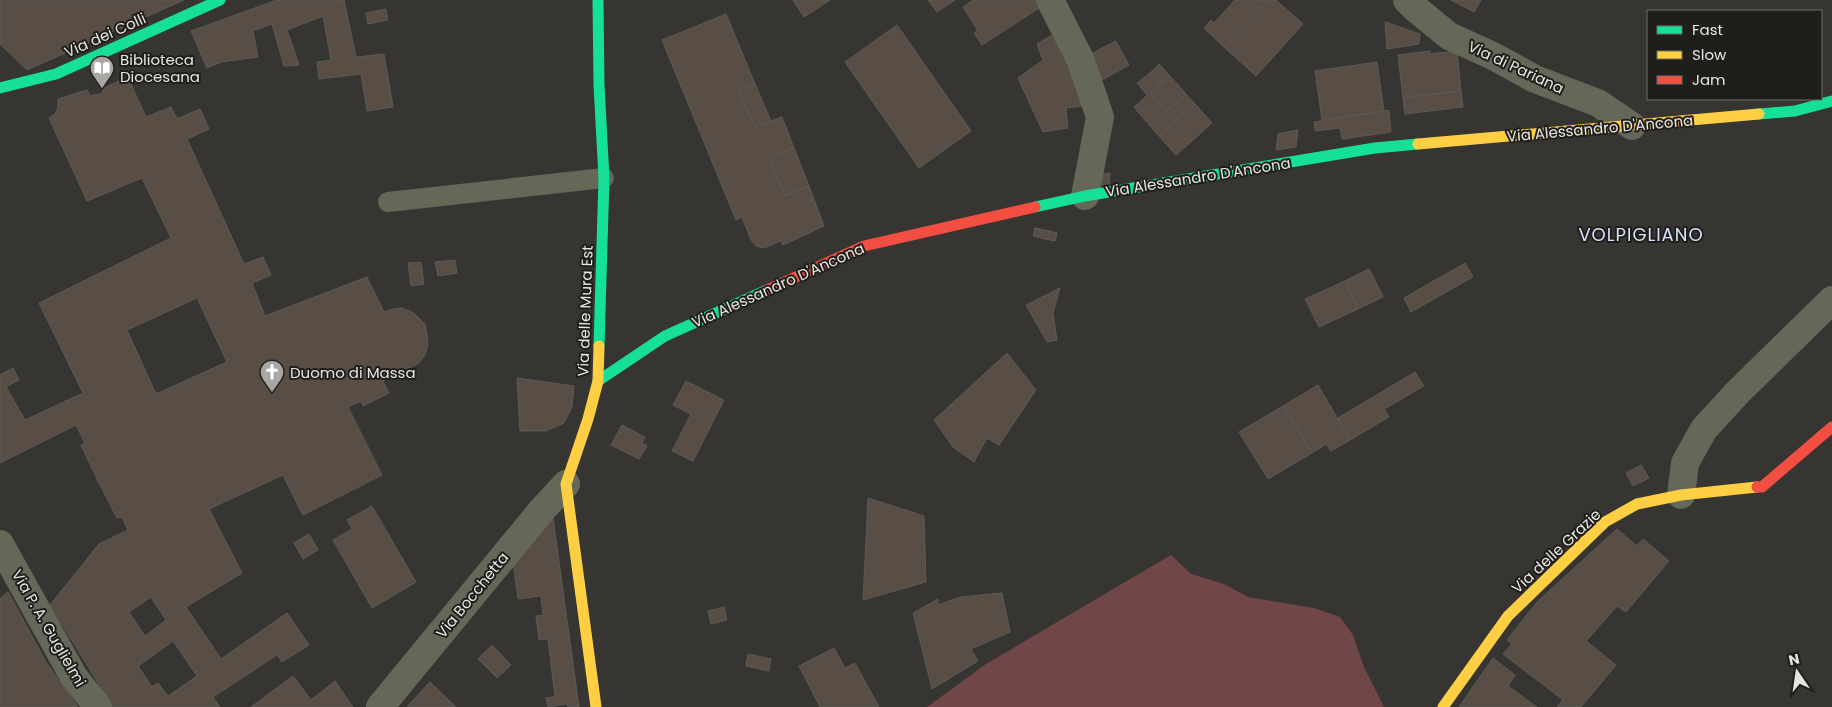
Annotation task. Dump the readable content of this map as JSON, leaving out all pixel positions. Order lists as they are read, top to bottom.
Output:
{
  "streets": {
    "street": [
      "Via dei Colli",
      "Via di Pariana",
      "Via Alessandro D'Ancona",
      "Via delle Mura Est",
      "Via delle Grazie",
      "Via Bocchetta",
      "Via P. A. Guglielmi"
    ]
  },
  "crossings": [
    ["Via di Pariana", "Via Alessandro D'Ancona"],
    ["Via Alessandro D'Ancona", "Via delle Mura Est"],
    ["Via delle Mura Est", "Via Bocchetta"]
  ],
  "districts": ["VOLPIGLIANO"],
  "places": {
    "library": ["Biblioteca Diocesana"],
    "church": ["Duomo di Massa"]
  },
  "legend": ["Fast", "Slow", "Jam"],
  "north": "top"
}
